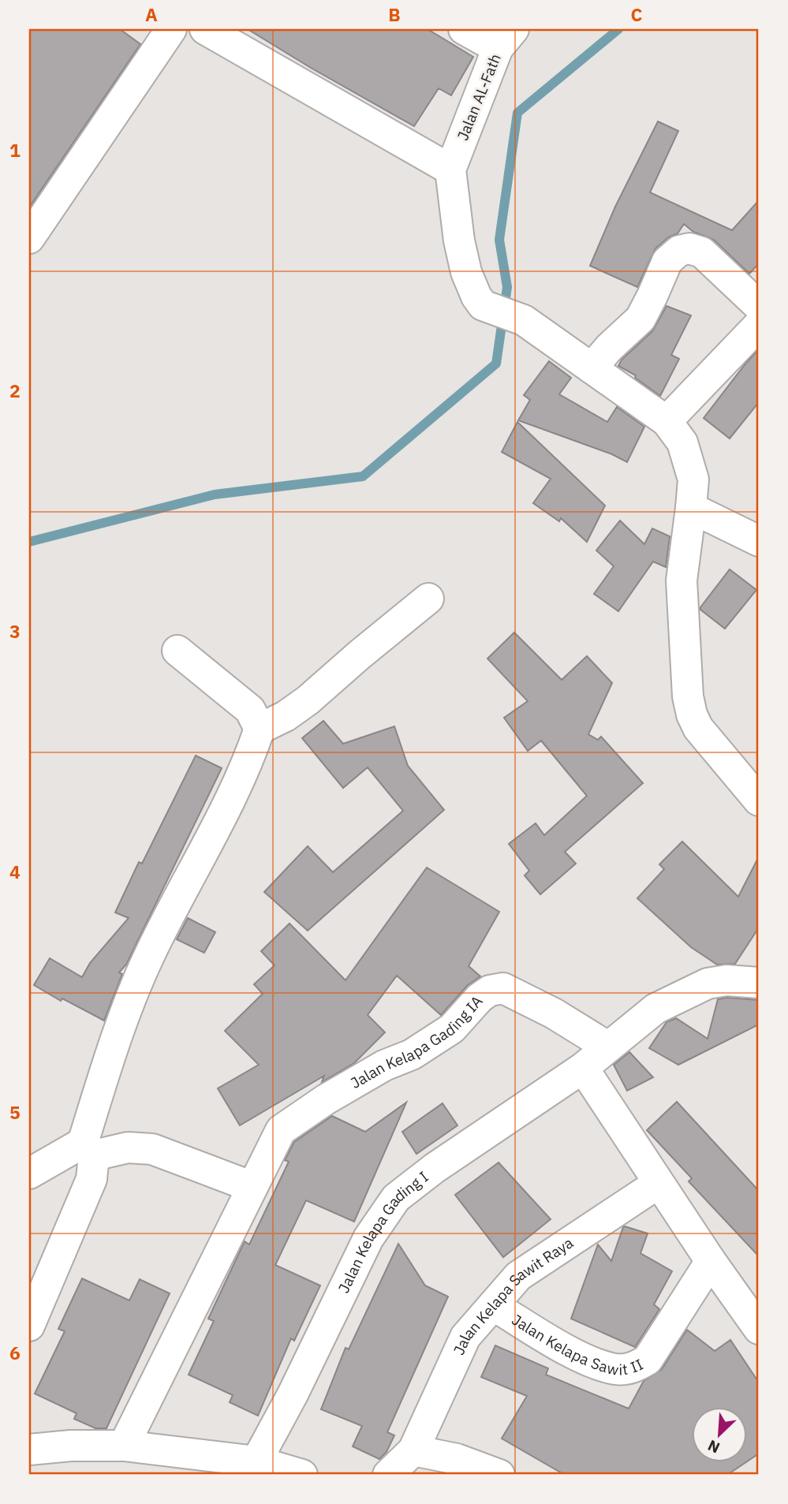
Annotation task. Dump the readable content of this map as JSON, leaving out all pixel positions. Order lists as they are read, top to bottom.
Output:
{
  "streets": {
    "street": [
      "Jalan AL-Fath",
      "Jalan Kelapa Gading IA",
      "Jalan Kelapa Gading I",
      "Jalan Kelapa Sawit Raya",
      "Jalan Kelapa Sawit II"
    ]
  },
  "crossings": [
    ["Jalan Kelapa Gading IA", "Jalan Kelapa Gading I"],
    ["Jalan Kelapa Sawit Raya", "Jalan Kelapa Sawit II"]
  ],
  "north": "bottom left",
  "grid": {
    "columns": ["A", "B", "C"],
    "rows": [
      "1",
      "2",
      "3",
      "4",
      "5",
      "6"
    ]
  }
}
